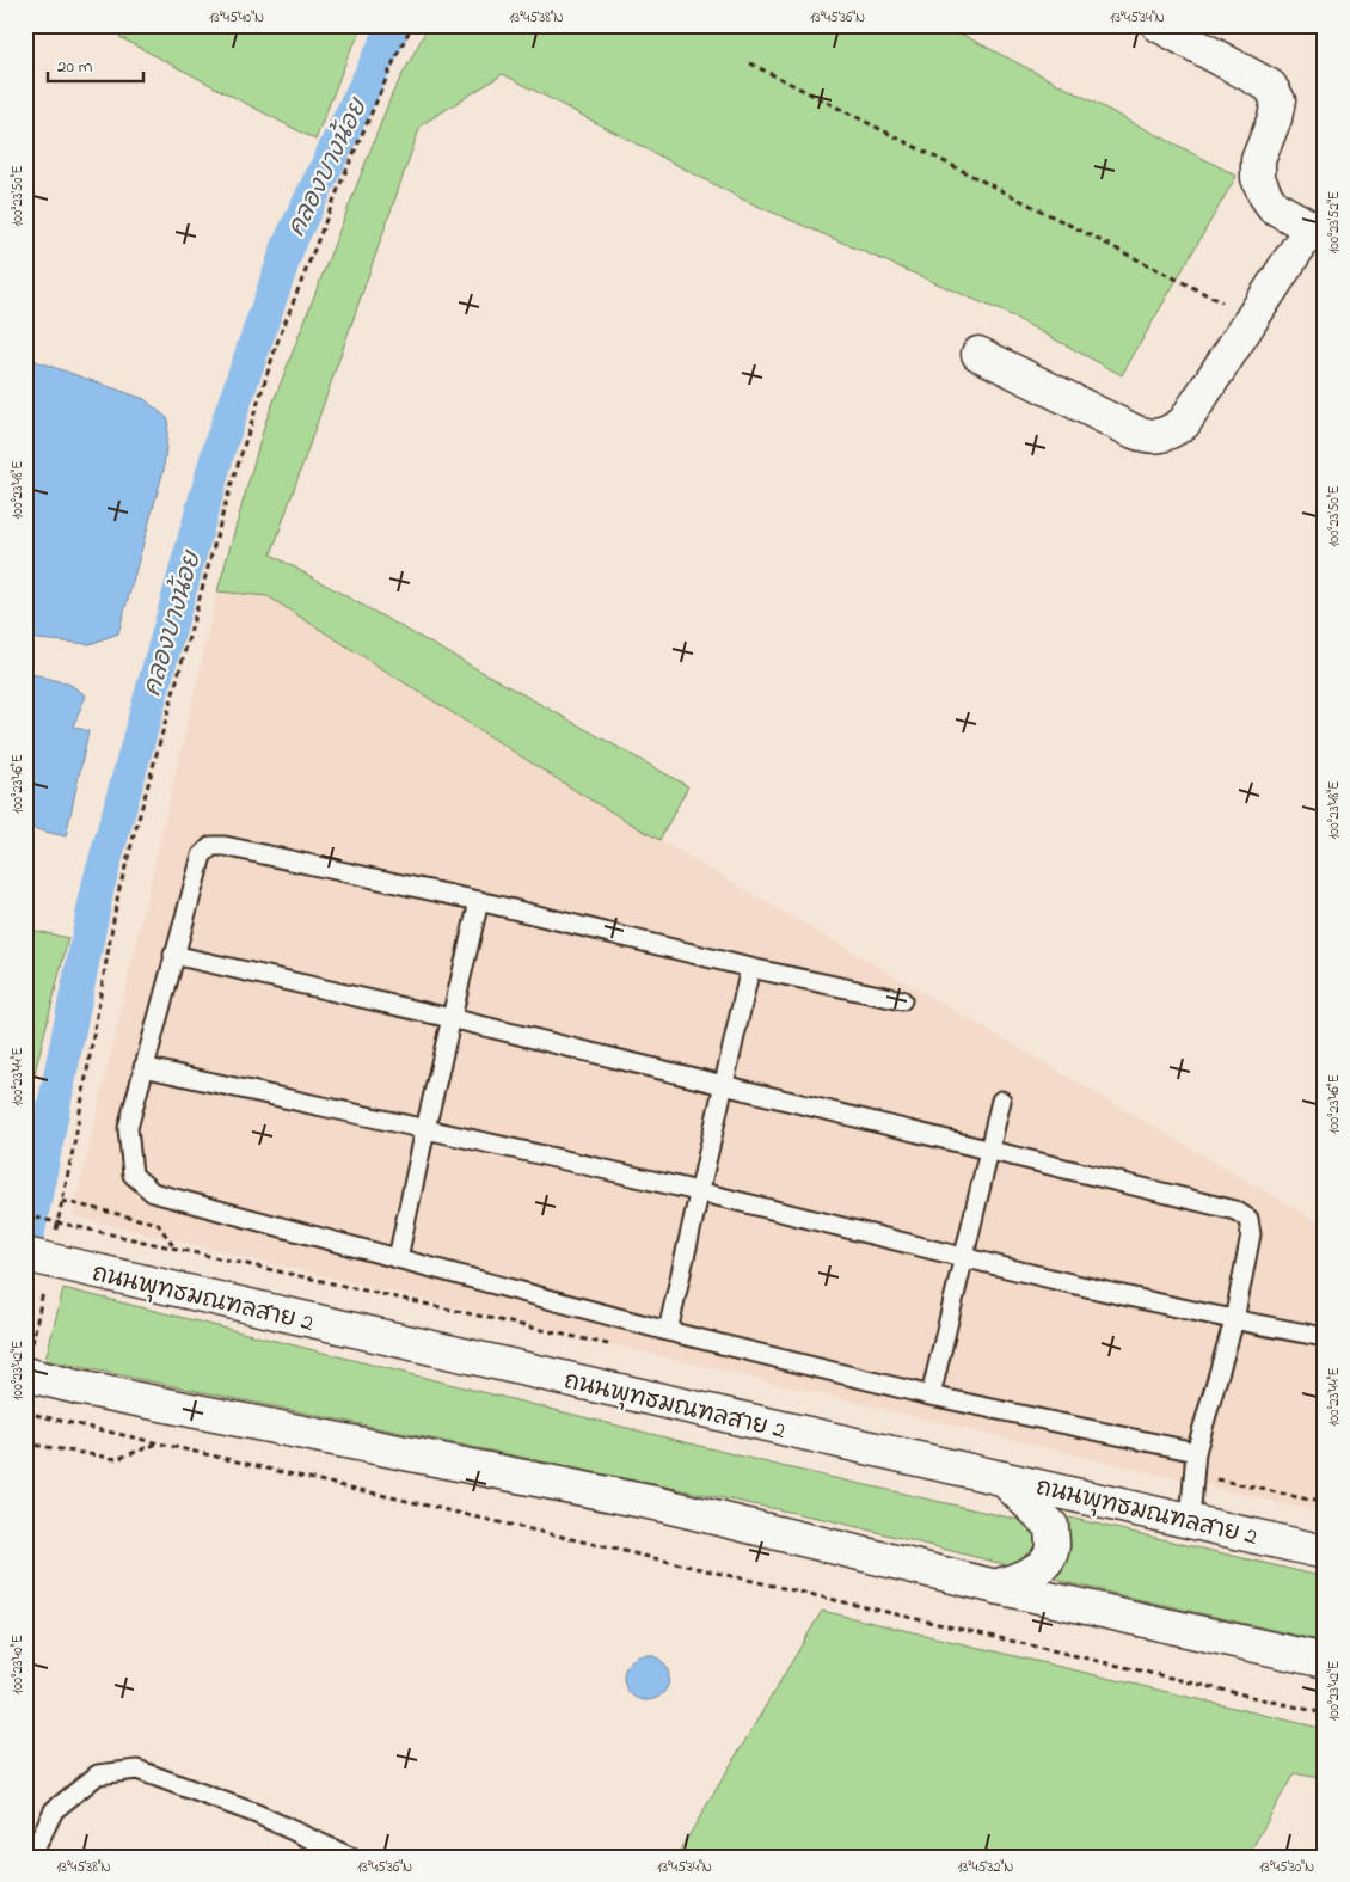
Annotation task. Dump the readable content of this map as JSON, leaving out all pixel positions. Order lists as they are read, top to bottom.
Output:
{
  "streets": {
    "main road": ["ถนนพุทธมณฑลสาย 2"]
  },
  "water": ["คลองบางน้อย"],
  "scale_bar": "20 m",
  "coordinates": [
    "13°45'40\"N",
    "13°45'38\"N",
    "13°45'36\"N",
    "13°45'34\"N",
    "100°23'50\"E",
    "100°23'52\"E",
    "100°23'48\"E",
    "100°23'46\"E",
    "100°23'44\"E",
    "100°23'42\"E",
    "100°23'40\"E",
    "13°45'32\"N",
    "13°45'30\"N"
  ]
}
